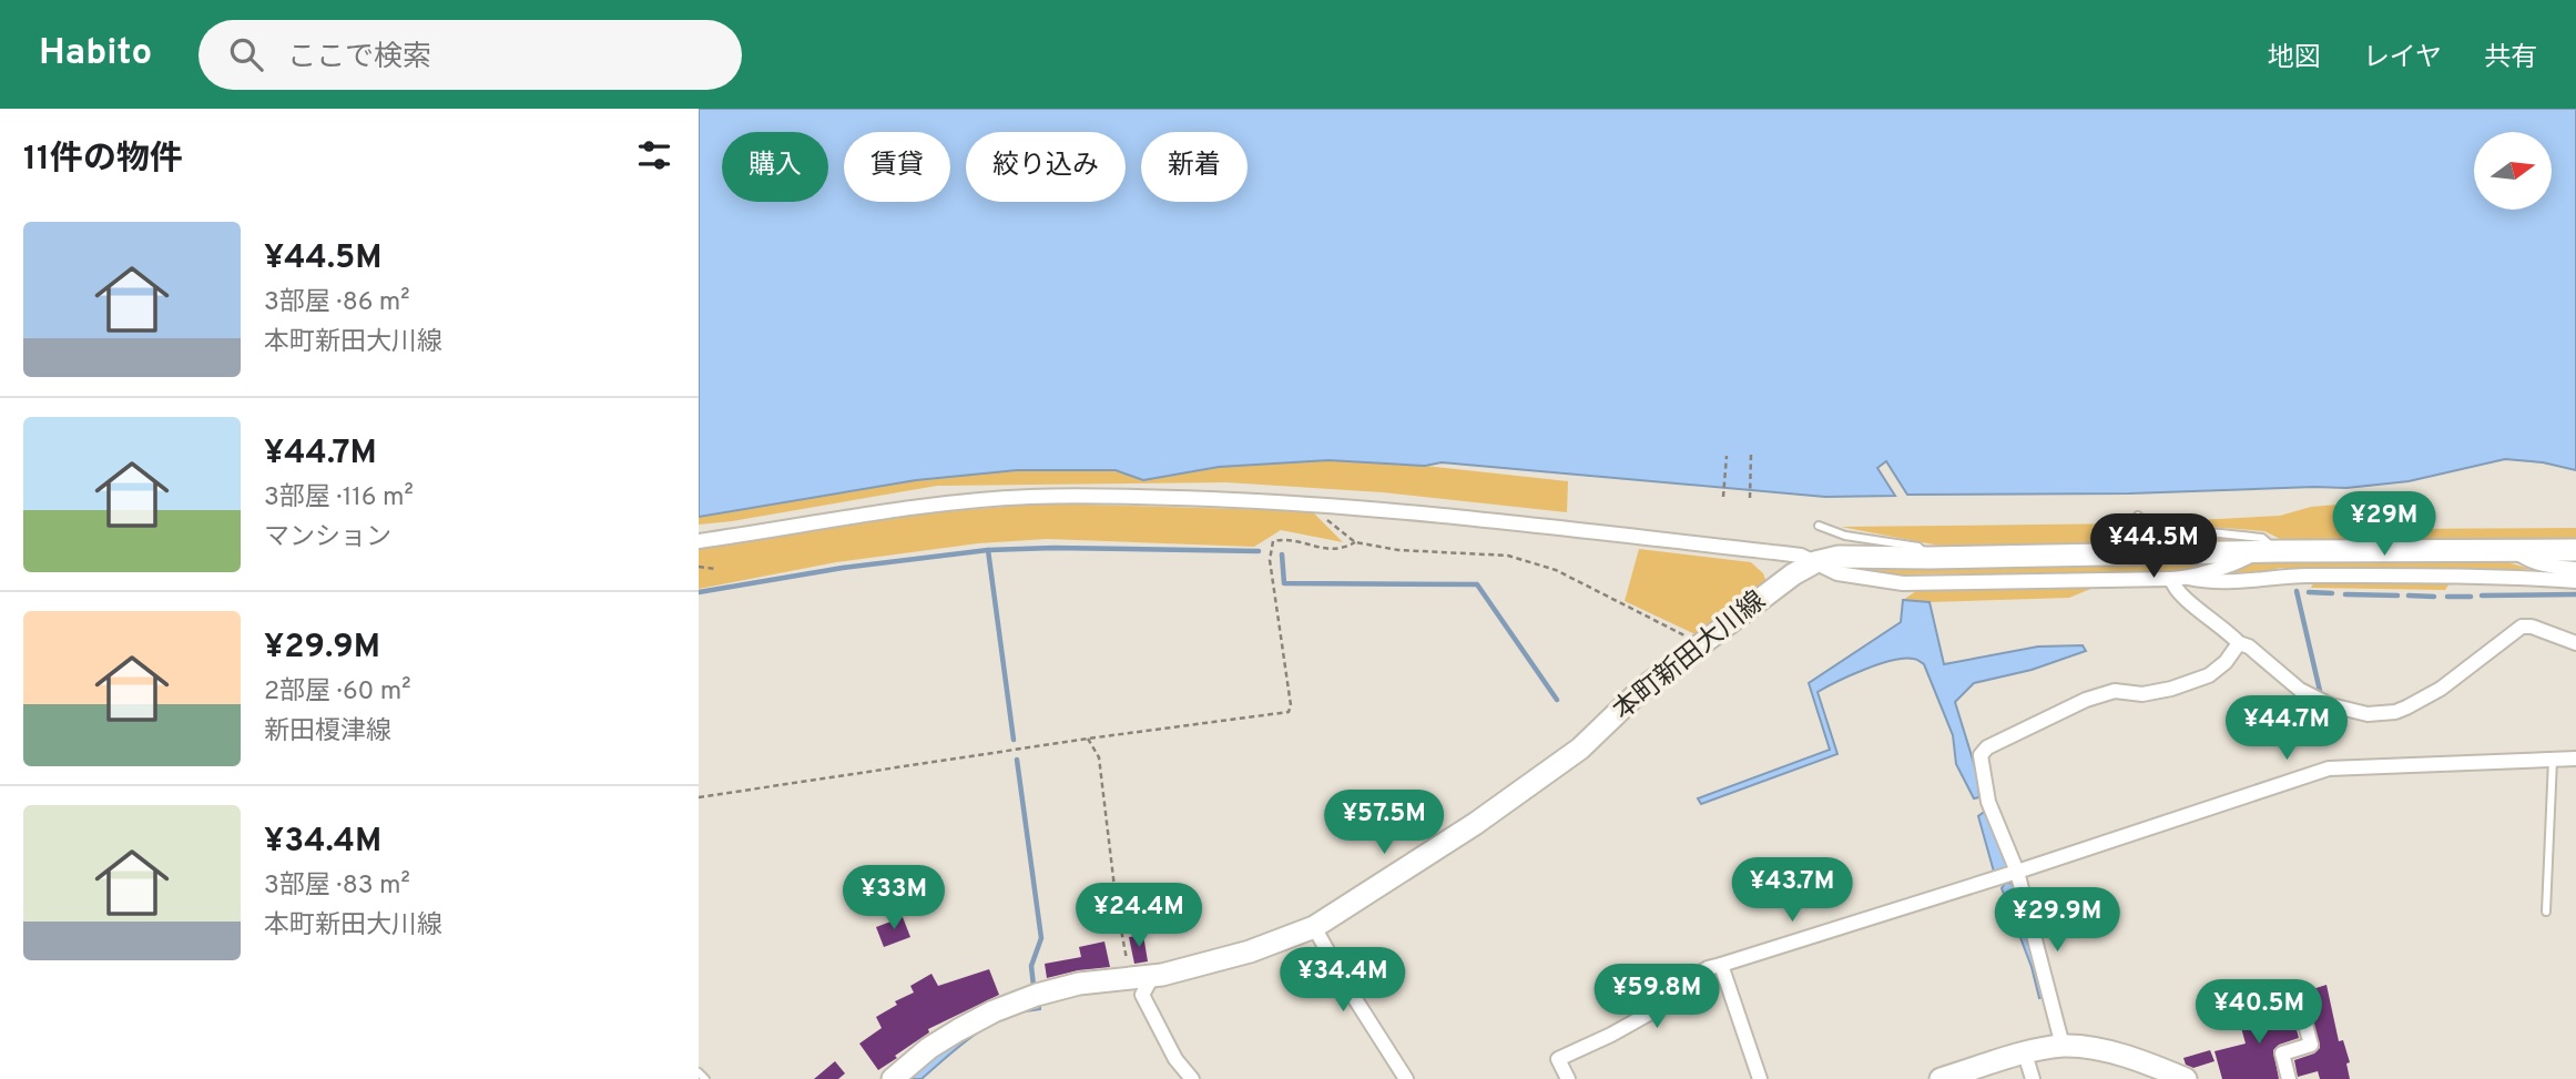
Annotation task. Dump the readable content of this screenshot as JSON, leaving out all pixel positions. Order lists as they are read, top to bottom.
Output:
{
  "streets": {
    "main road": ["本町新田大川線"]
  },
  "north": "right",
  "page": {
    "header": "Habito",
    "search": "ここで検索",
    "nav": ["地図", "レイヤ", "共有"],
    "heading": "11件の物件",
    "chip": [
      "購入",
      "賃貸",
      "絞り込み",
      "新着"
    ],
    "list": [
      {
        "name": "¥44.5M",
        "note": "3部屋 · 86 m² · 本町新田大川線"
      },
      {
        "name": "¥44.7M",
        "note": "3部屋 · 116 m² · マンション"
      },
      {
        "name": "¥29.9M",
        "note": "2部屋 · 60 m² · 新田榎津線"
      },
      {
        "name": "¥34.4M",
        "note": "3部屋 · 83 m² · 本町新田大川線"
      }
    ],
    "price": [
      "¥29M",
      "¥44.5M",
      "¥44.7M",
      "¥57.5M",
      "¥43.7M",
      "¥33M",
      "¥24.4M",
      "¥29.9M",
      "¥34.4M",
      "¥59.8M",
      "¥40.5M"
    ]
  }
}
